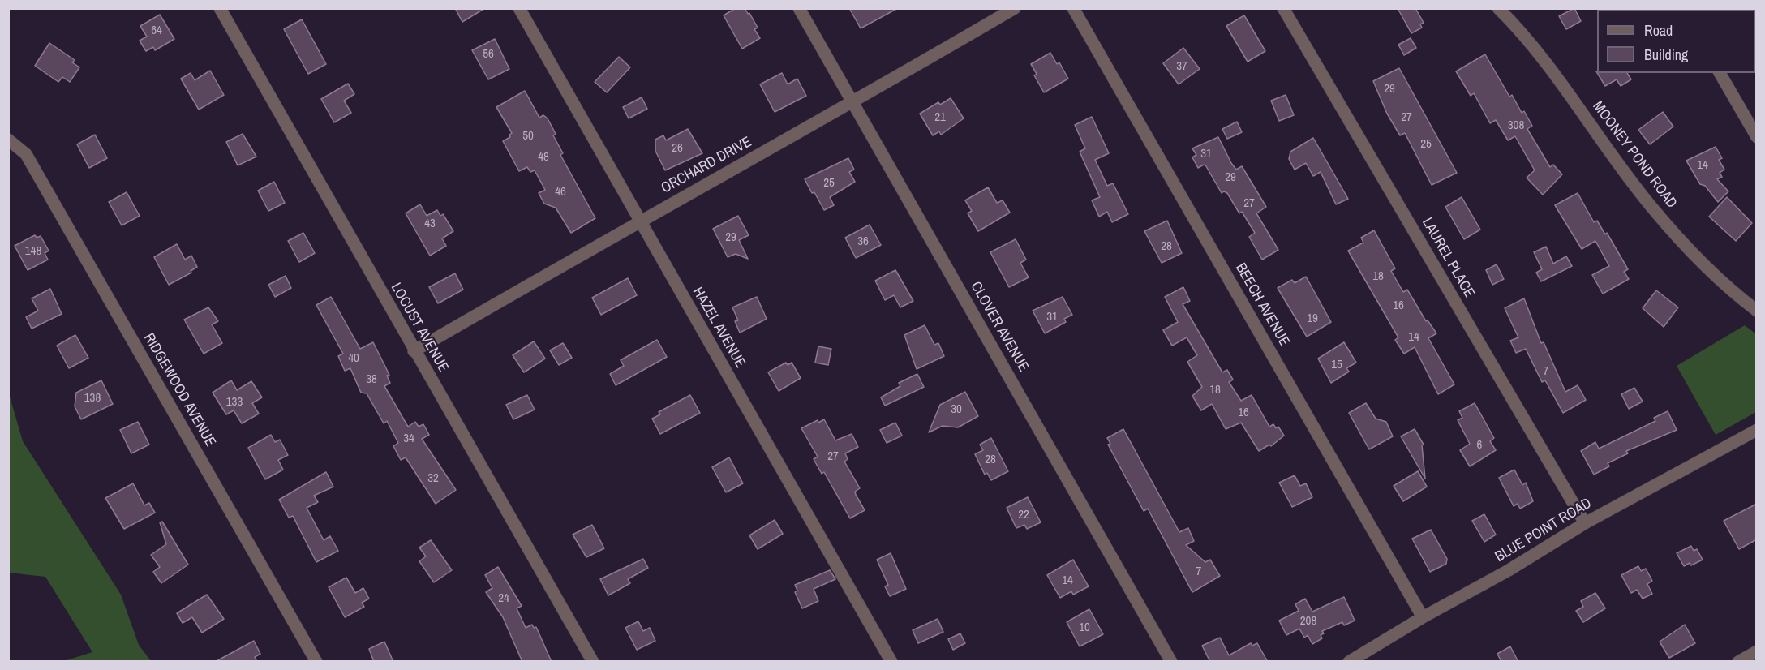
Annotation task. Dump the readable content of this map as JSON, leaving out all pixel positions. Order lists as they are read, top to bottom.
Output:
{
  "streets": {
    "street": [
      "MOONEY POND ROAD",
      "ORCHARD DRIVE",
      "LAUREL PLACE",
      "BEECH AVENUE",
      "CLOVER AVENUE",
      "LOCUST AVENUE",
      "HAZEL AVENUE",
      "RIDGEWOOD AVENUE",
      "BLUE POINT ROAD"
    ]
  },
  "crossings": [
    ["ORCHARD DRIVE", "CLOVER AVENUE"],
    ["ORCHARD DRIVE", "LOCUST AVENUE"],
    ["ORCHARD DRIVE", "HAZEL AVENUE"],
    ["LAUREL PLACE", "BLUE POINT ROAD"],
    ["BEECH AVENUE", "BLUE POINT ROAD"]
  ],
  "house_numbers": [
    "64",
    "56",
    "37",
    "29",
    "21",
    "27",
    "308",
    "50",
    "25",
    "26",
    "31",
    "48",
    "14",
    "29",
    "25",
    "46",
    "27",
    "43",
    "29",
    "36",
    "28",
    "148",
    "18",
    "16",
    "31",
    "19",
    "14",
    "40",
    "15",
    "7",
    "38",
    "18",
    "138",
    "133",
    "30",
    "16",
    "34",
    "6",
    "27",
    "28",
    "32",
    "22",
    "7",
    "14",
    "24",
    "208",
    "10"
  ],
  "legend": ["Road", "Building"]
}
